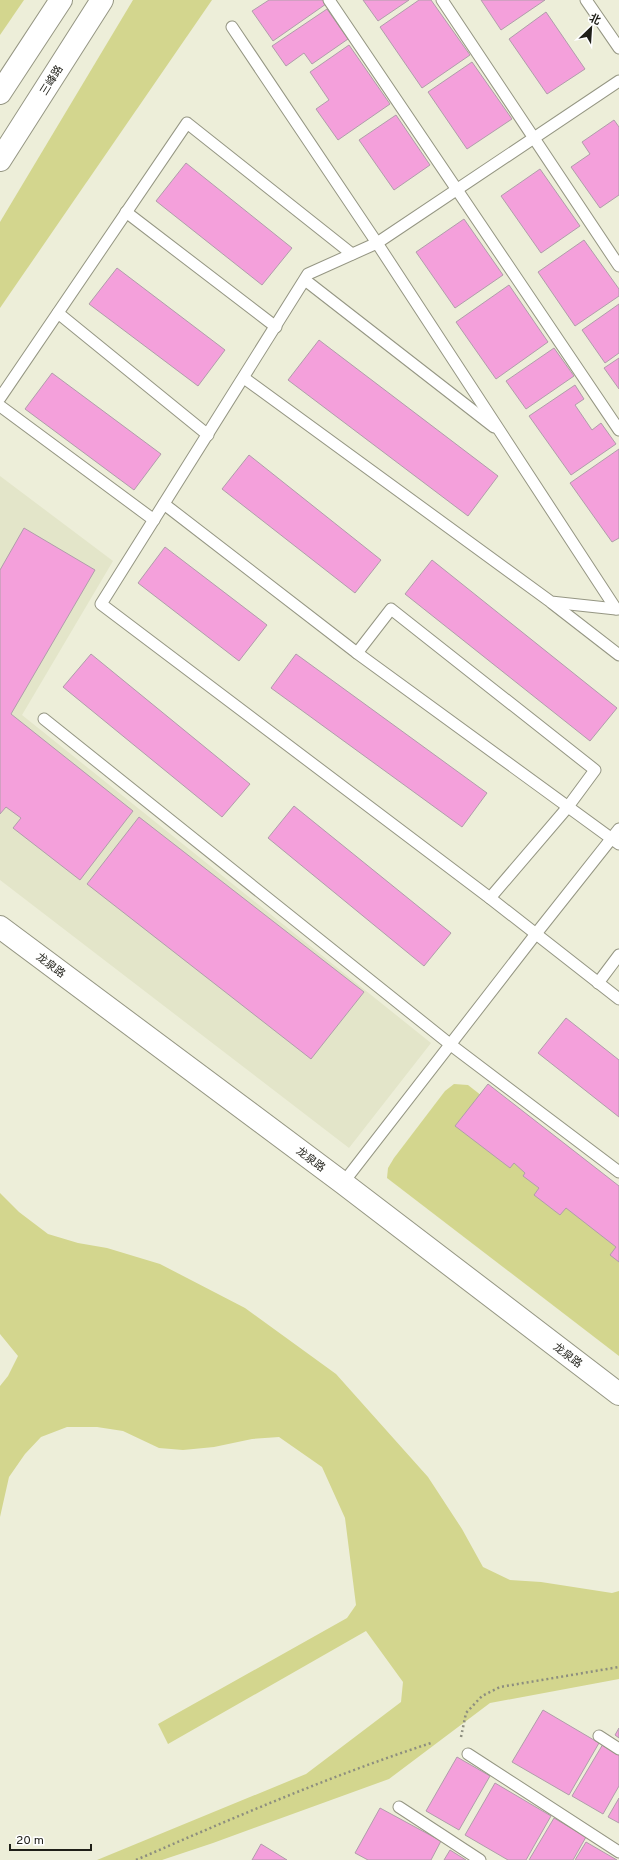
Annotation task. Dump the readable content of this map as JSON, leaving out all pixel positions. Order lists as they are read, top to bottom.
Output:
{
  "streets": {
    "street": ["三峰路", "龙泉路"]
  },
  "scale_bar": "20 m",
  "north": "top right"
}
